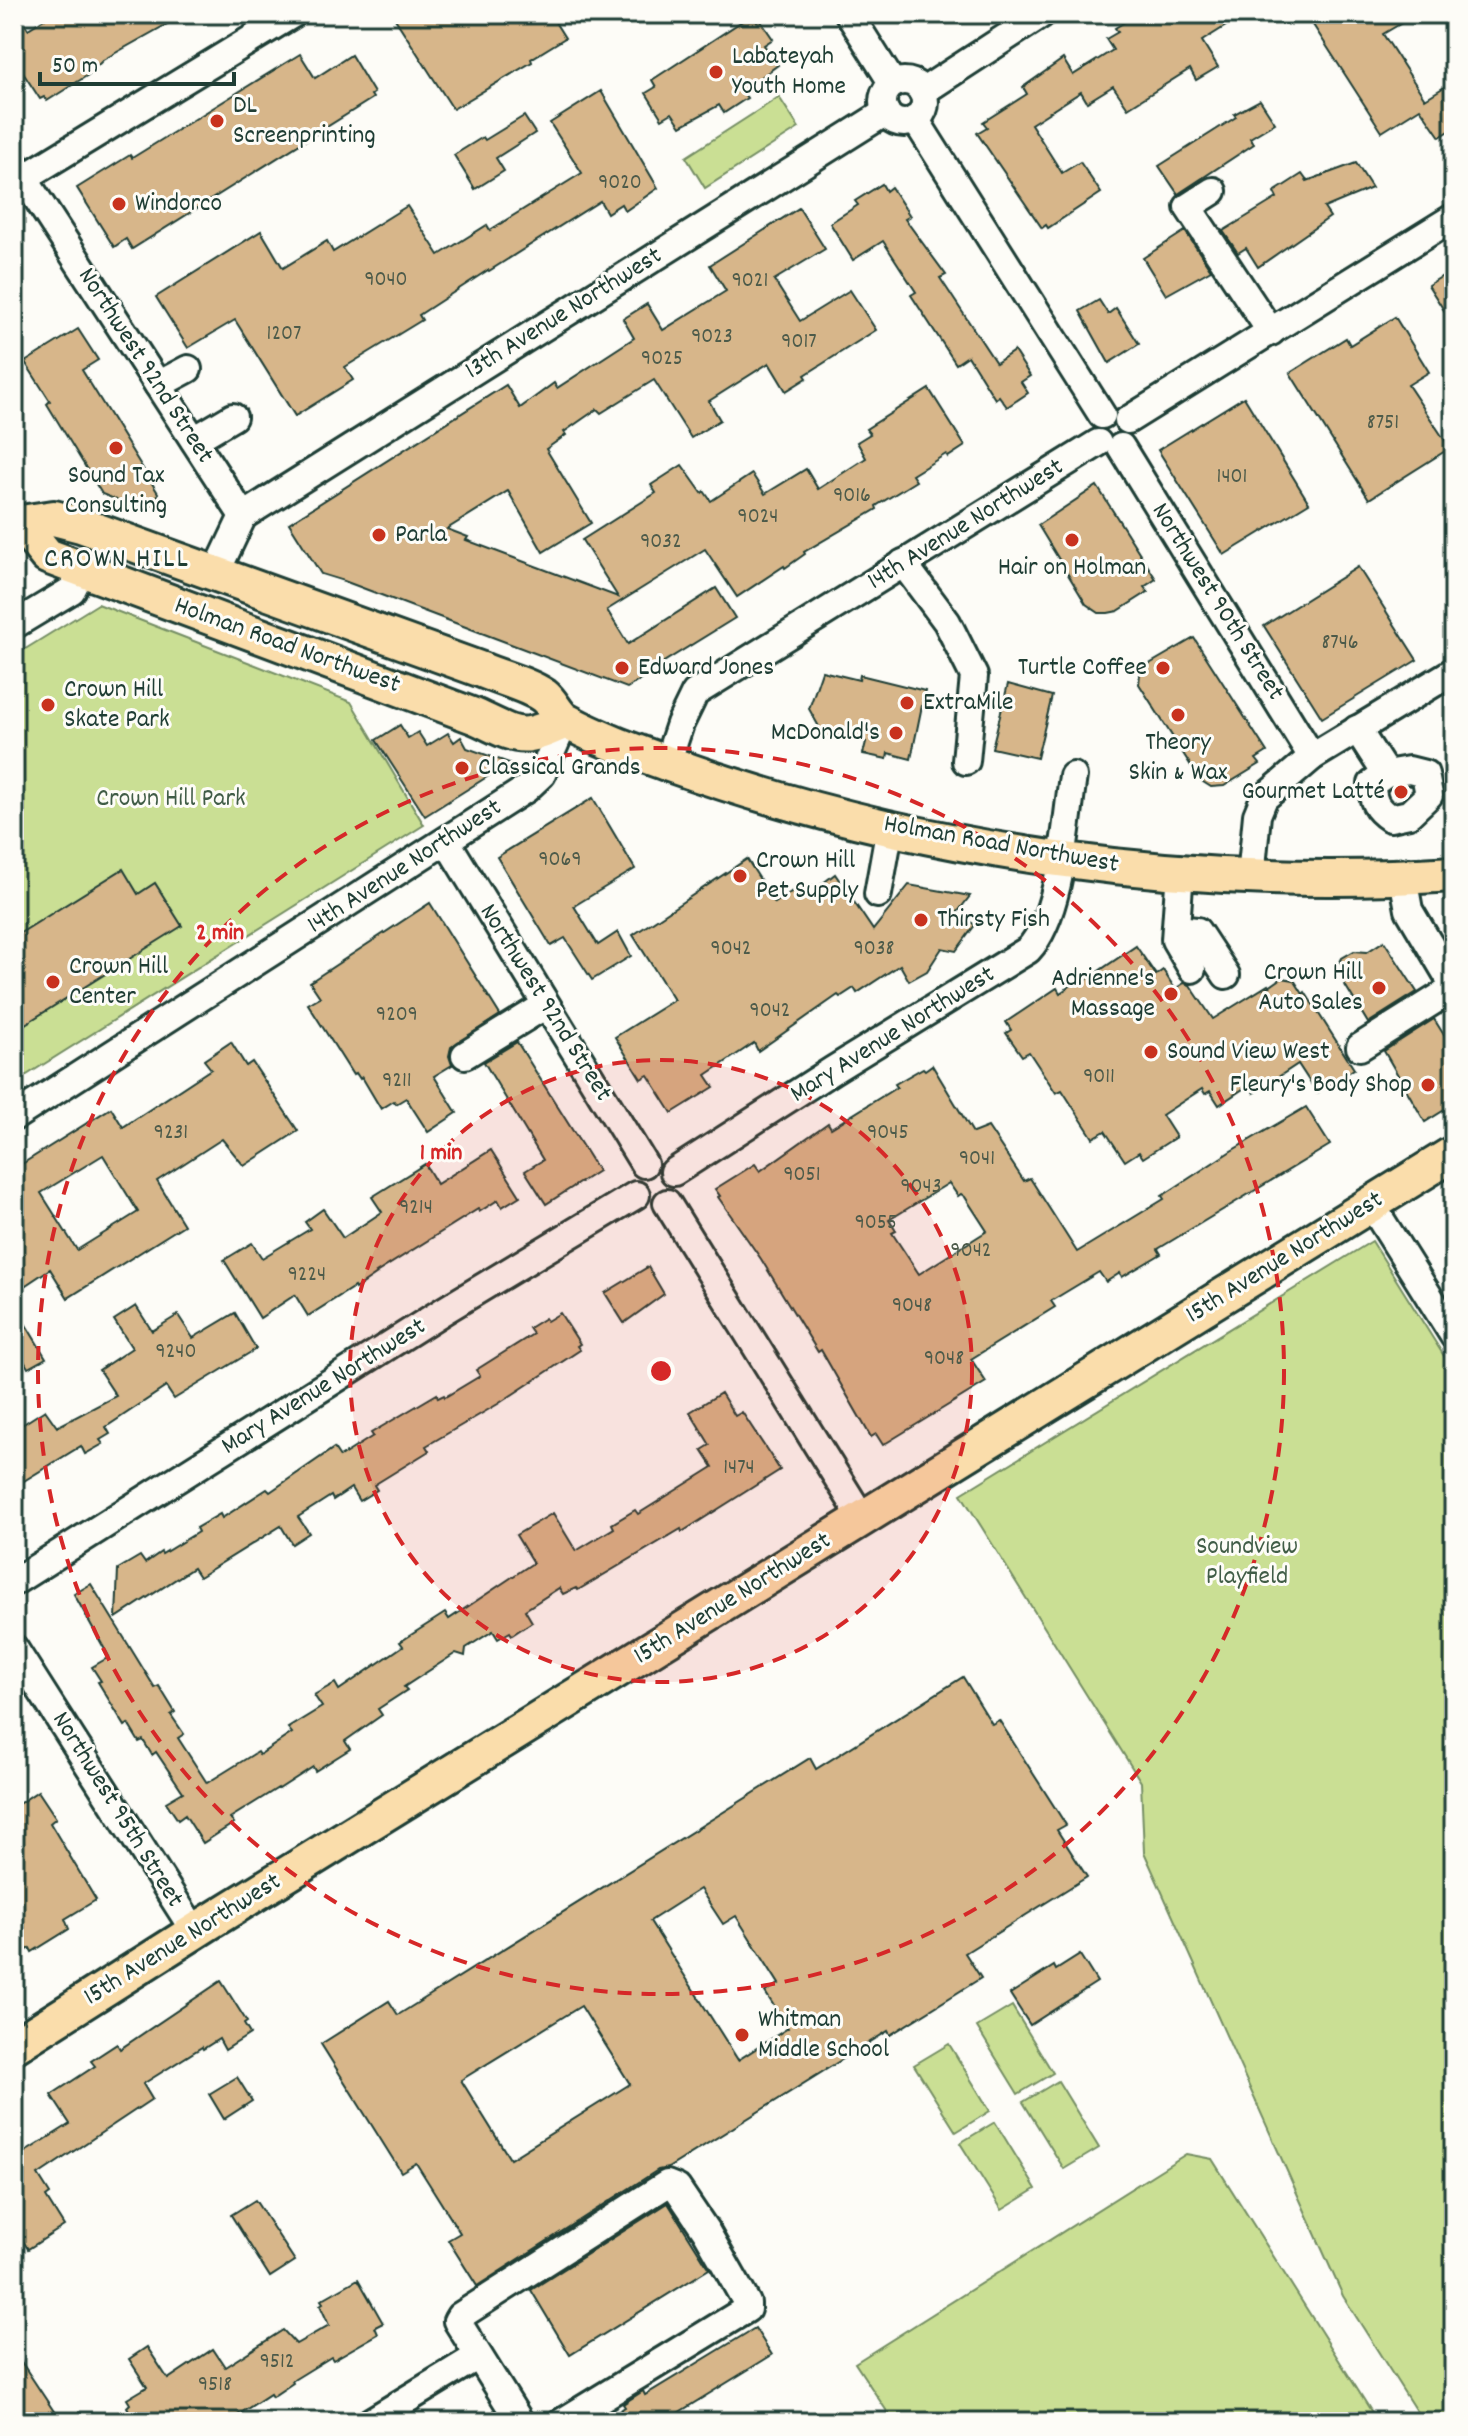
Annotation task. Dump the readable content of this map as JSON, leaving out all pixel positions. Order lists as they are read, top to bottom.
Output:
{
  "streets": {
    "main road": ["Holman Road Northwest", "15th Avenue Northwest"],
    "street": [
      "13th Avenue Northwest",
      "Northwest 92nd Street",
      "14th Avenue Northwest",
      "Northwest 90th Street",
      "Mary Avenue Northwest",
      "Northwest 95th Street"
    ]
  },
  "crossings": [
    ["13th Avenue Northwest", "Northwest 92nd Street"],
    ["Northwest 92nd Street", "14th Avenue Northwest"],
    ["Northwest 92nd Street", "Mary Avenue Northwest"],
    ["14th Avenue Northwest", "Northwest 90th Street"],
    ["14th Avenue Northwest", "Holman Road Northwest"],
    ["Holman Road Northwest", "Mary Avenue Northwest"],
    ["15th Avenue Northwest", "Northwest 95th Street"]
  ],
  "districts": ["CROWN HILL"],
  "parks": ["Crown Hill Park", "Soundview Playfield"],
  "places": [
    "Labateyah Youth Home",
    "DL Screenprinting",
    "Windorco",
    "Sound Tax Consulting",
    "Parla",
    "Hair on Holman",
    "Edward Jones",
    "Turtle Coffee",
    "ExtraMile",
    "Crown Hill Skate Park",
    "Theory Skin & Wax",
    "McDonald's",
    "Classical Grands",
    "Gourmet Latté",
    "Crown Hill Pet Supply",
    "Thirsty Fish",
    "Crown Hill Center",
    "Crown Hill Auto Sales",
    "Adrienne's Massage",
    "Sound View West",
    "Fleury's Body Shop",
    "Whitman Middle School"
  ],
  "house_numbers": [
    "9020",
    "9040",
    "9021",
    "1207",
    "9023",
    "9017",
    "9025",
    "8751",
    "1401",
    "9016",
    "9024",
    "9032",
    "8746",
    "9069",
    "9042",
    "9038",
    "9042",
    "9209",
    "9011",
    "9211",
    "9231",
    "9045",
    "9041",
    "9051",
    "9043",
    "9214",
    "9055",
    "9042",
    "9224",
    "9048",
    "9240",
    "9048",
    "1474",
    "9512",
    "9518"
  ],
  "scale_bar": "50 m",
  "rings": ["2 min", "1 min"]
}
